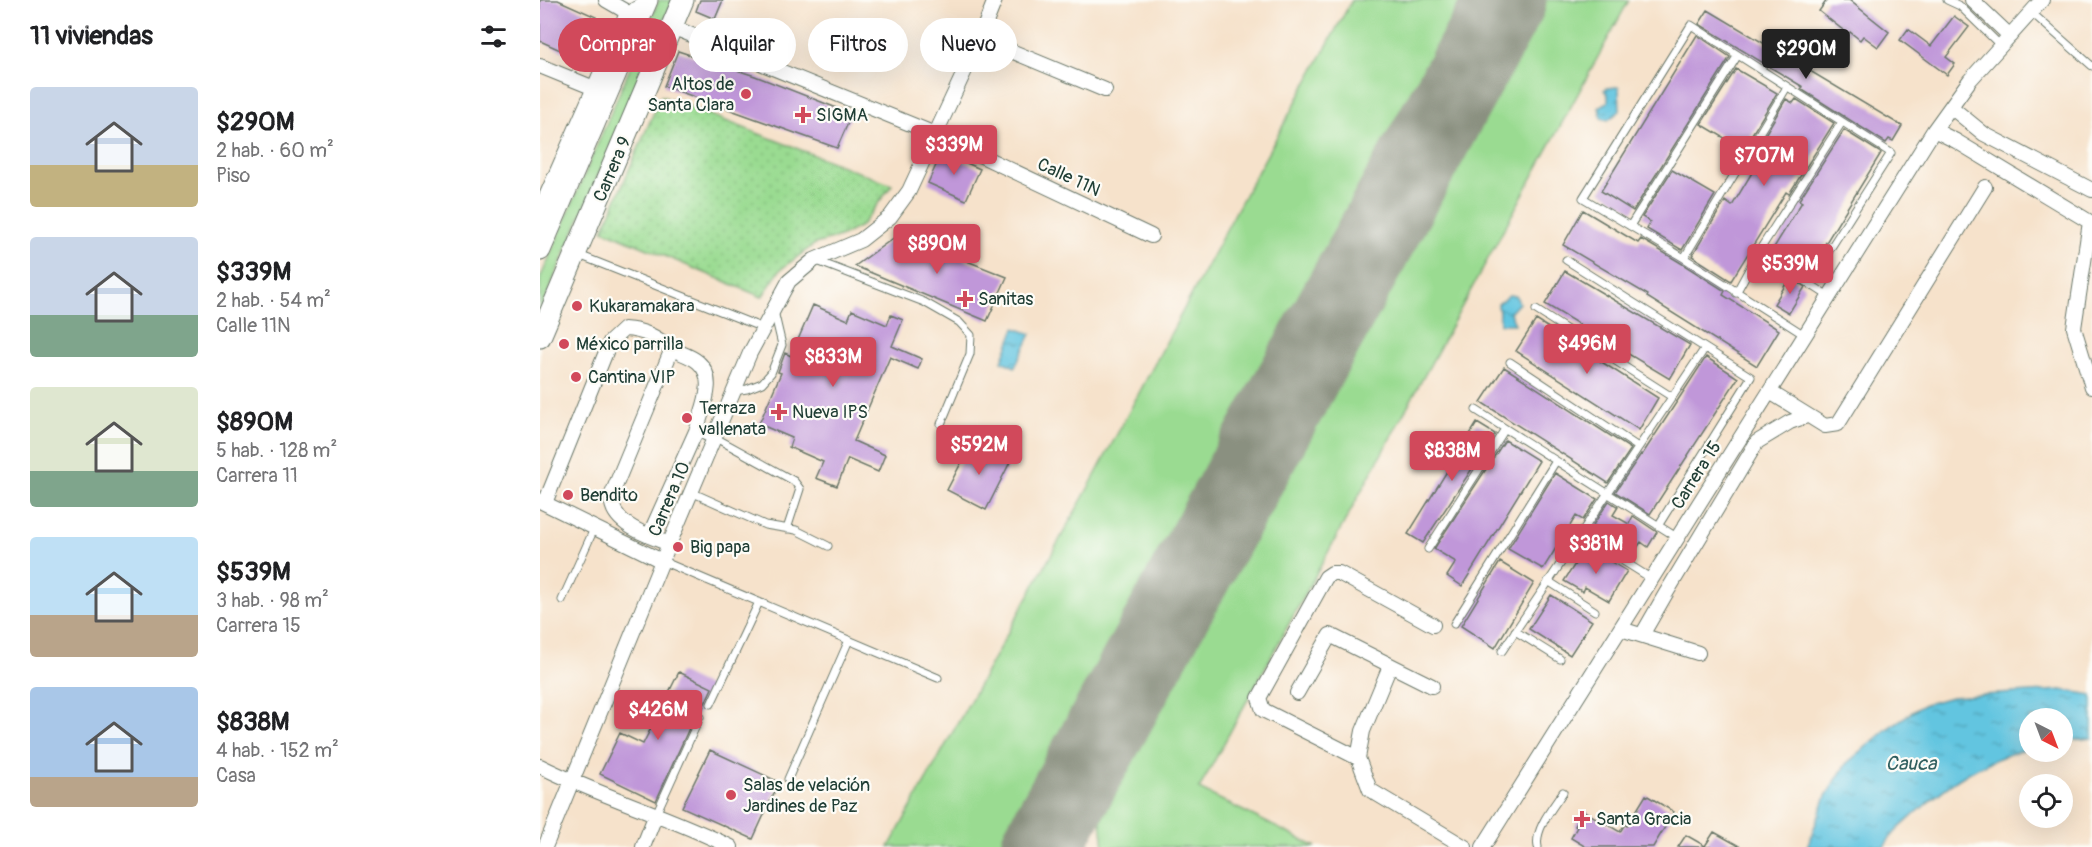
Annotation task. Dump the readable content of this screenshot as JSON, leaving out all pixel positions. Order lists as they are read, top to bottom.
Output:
{
  "streets": {
    "main road": ["Carrera 9"],
    "street": ["Calle 11N", "Carrera 15", "Carrera 10"]
  },
  "crossings": [
    ["Calle 11N", "Carrera 10"]
  ],
  "water": ["Cauca"],
  "places": {
    "other": [
      "Altos de Santa Clara",
      "Kukaramakara",
      "México parrilla",
      "Cantina VIP",
      "Terraza vallenata",
      "Bendito",
      "Big papa",
      "Salas de velación Jardines de Paz"
    ],
    "health": [
      "SIGMA",
      "Sanitas",
      "Nueva IPS",
      "Santa Gracia"
    ]
  },
  "north": "bottom right",
  "page": {
    "heading": "11 viviendas",
    "chip": [
      "Comprar",
      "Alquilar",
      "Filtros",
      "Nuevo"
    ],
    "price": [
      "$290M",
      "$339M",
      "$707M",
      "$890M",
      "$539M",
      "$496M",
      "$833M",
      "$592M",
      "$838M",
      "$381M",
      "$426M"
    ],
    "list": [
      {
        "name": "$290M",
        "note": "2 hab. · 60 m² · Piso"
      },
      {
        "name": "$339M",
        "note": "2 hab. · 54 m² · Calle 11N"
      },
      {
        "name": "$890M",
        "note": "5 hab. · 128 m² · Carrera 11"
      },
      {
        "name": "$539M",
        "note": "3 hab. · 98 m² · Carrera 15"
      },
      {
        "name": "$838M",
        "note": "4 hab. · 152 m² · Casa"
      }
    ]
  }
}
